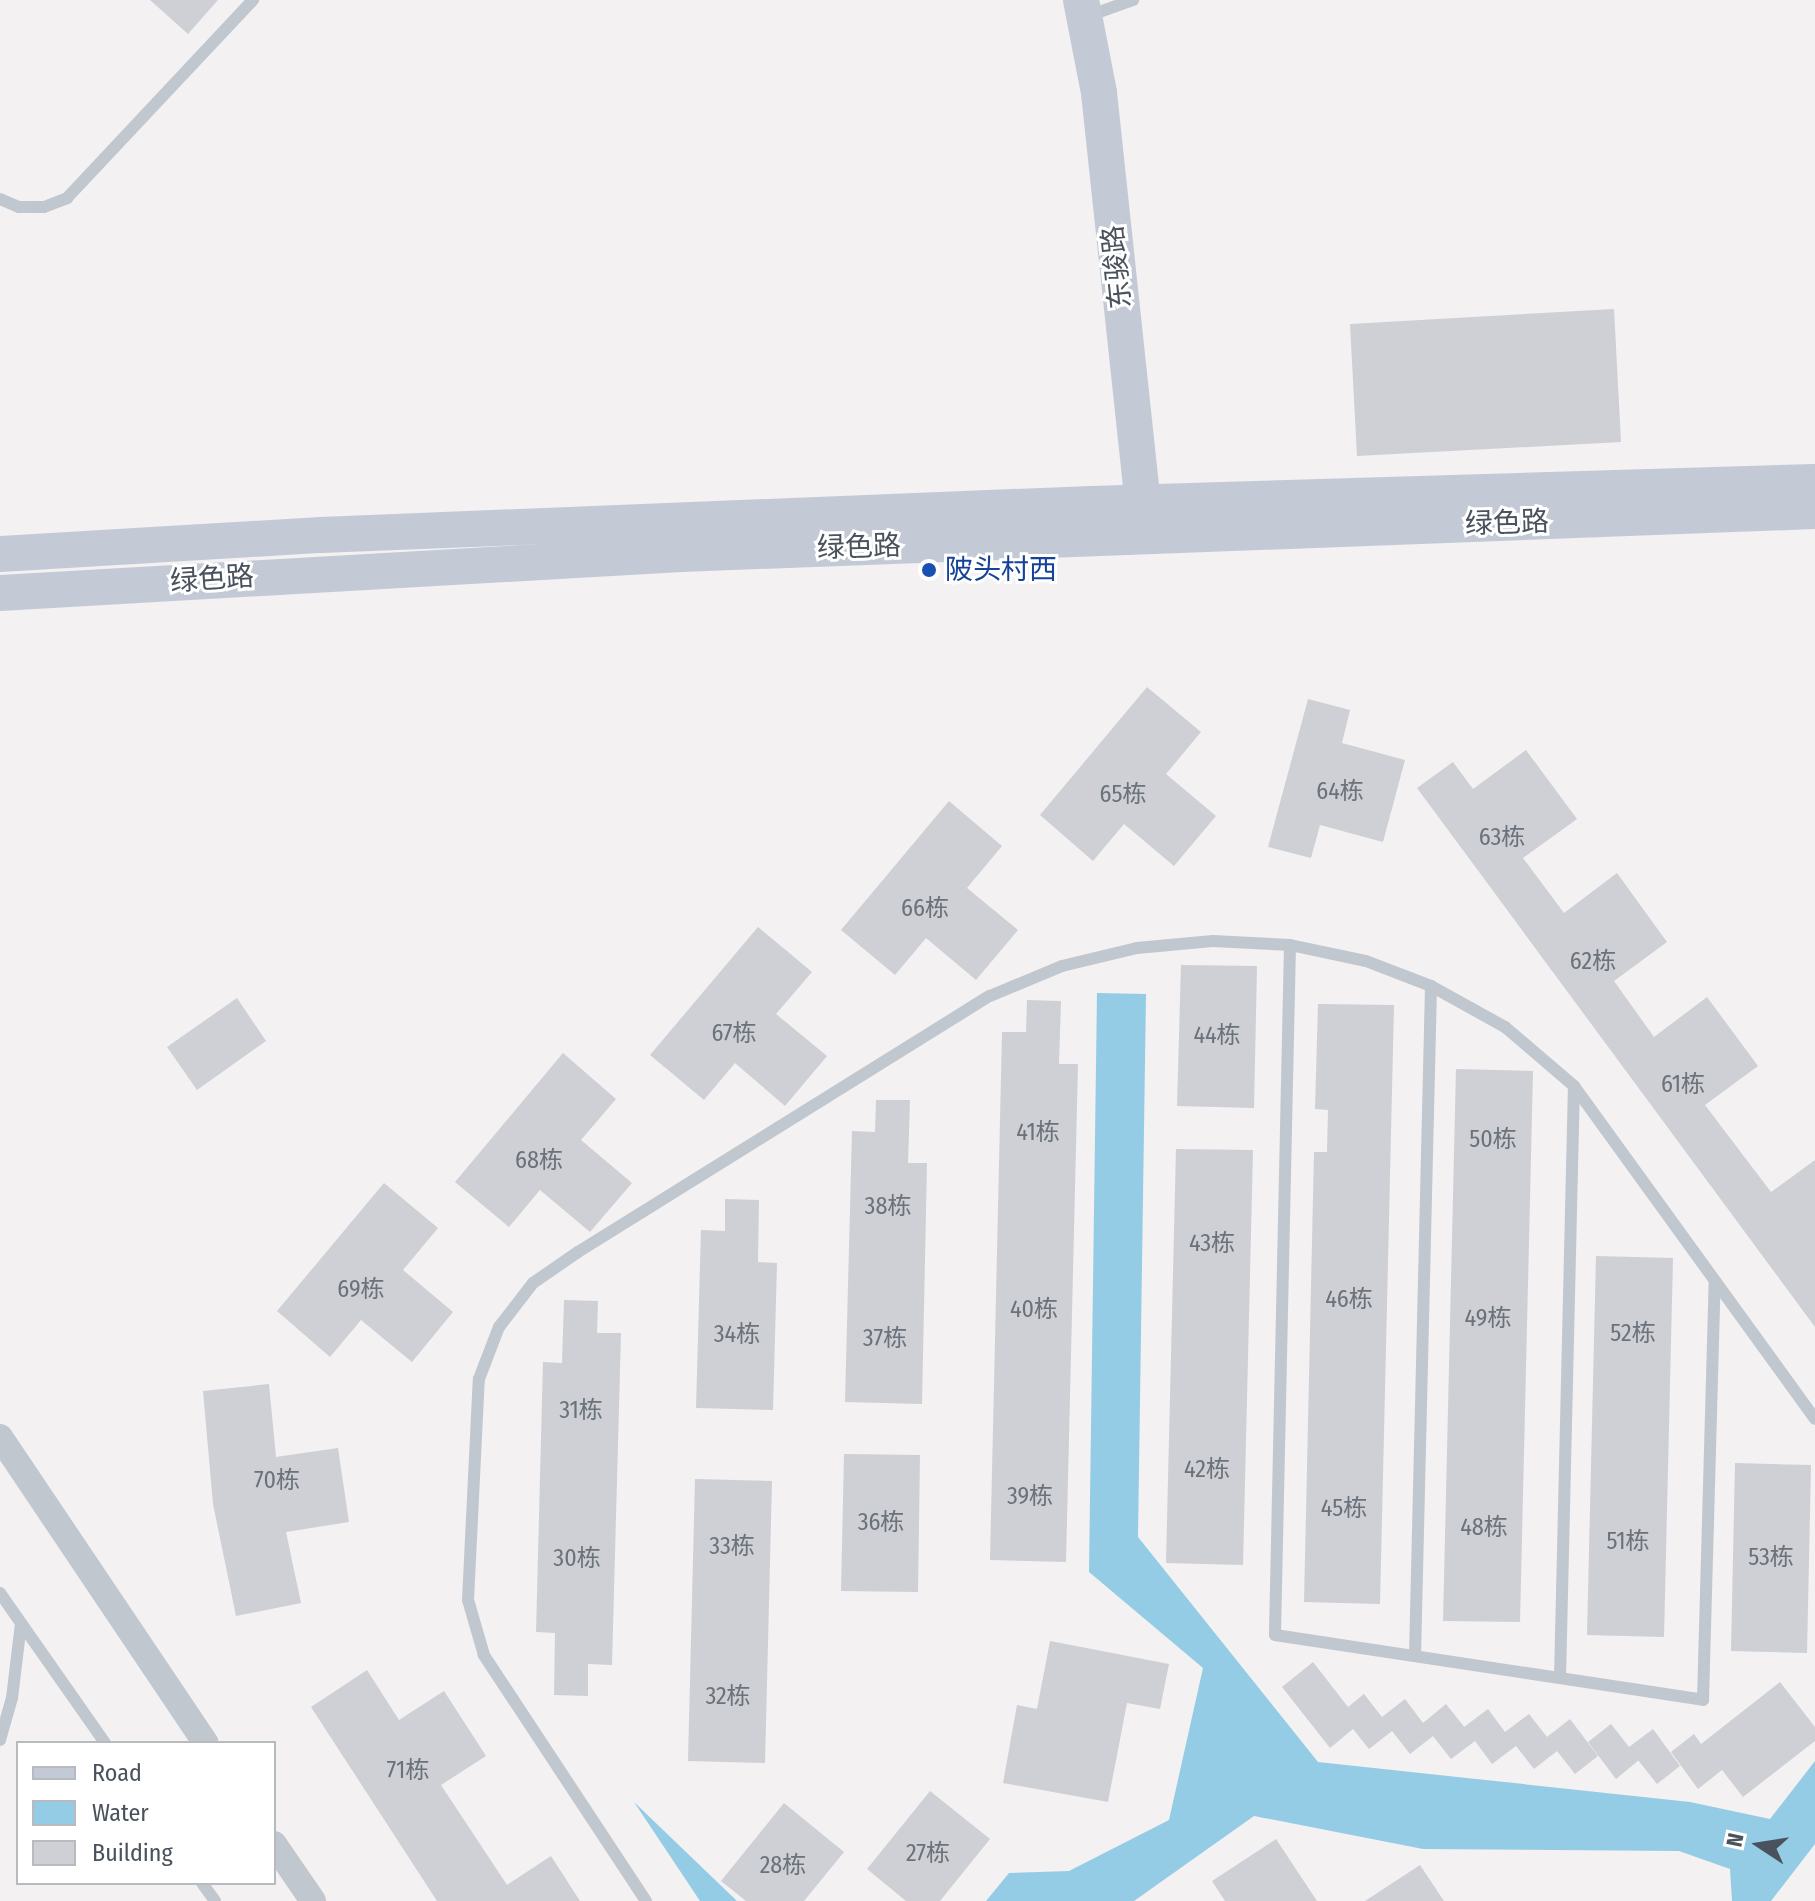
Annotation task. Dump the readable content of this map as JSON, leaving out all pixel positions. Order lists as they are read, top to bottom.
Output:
{
  "streets": {
    "main road": ["东骏路", "绿色路"]
  },
  "crossings": [
    ["东骏路", "绿色路"]
  ],
  "places": ["陂头村西"],
  "house_numbers": [
    "64栋",
    "65栋",
    "63栋",
    "66栋",
    "62栋",
    "67栋",
    "44栋",
    "61栋",
    "41栋",
    "50栋",
    "68栋",
    "38栋",
    "43栋",
    "69栋",
    "46栋",
    "40栋",
    "49栋",
    "52栋",
    "34栋",
    "37栋",
    "31栋",
    "42栋",
    "70栋",
    "39栋",
    "45栋",
    "36栋",
    "48栋",
    "51栋",
    "33栋",
    "53栋",
    "30栋",
    "32栋",
    "71栋",
    "27栋",
    "28栋"
  ],
  "legend": ["Road", "Water", "Building"],
  "north": "left"
}
